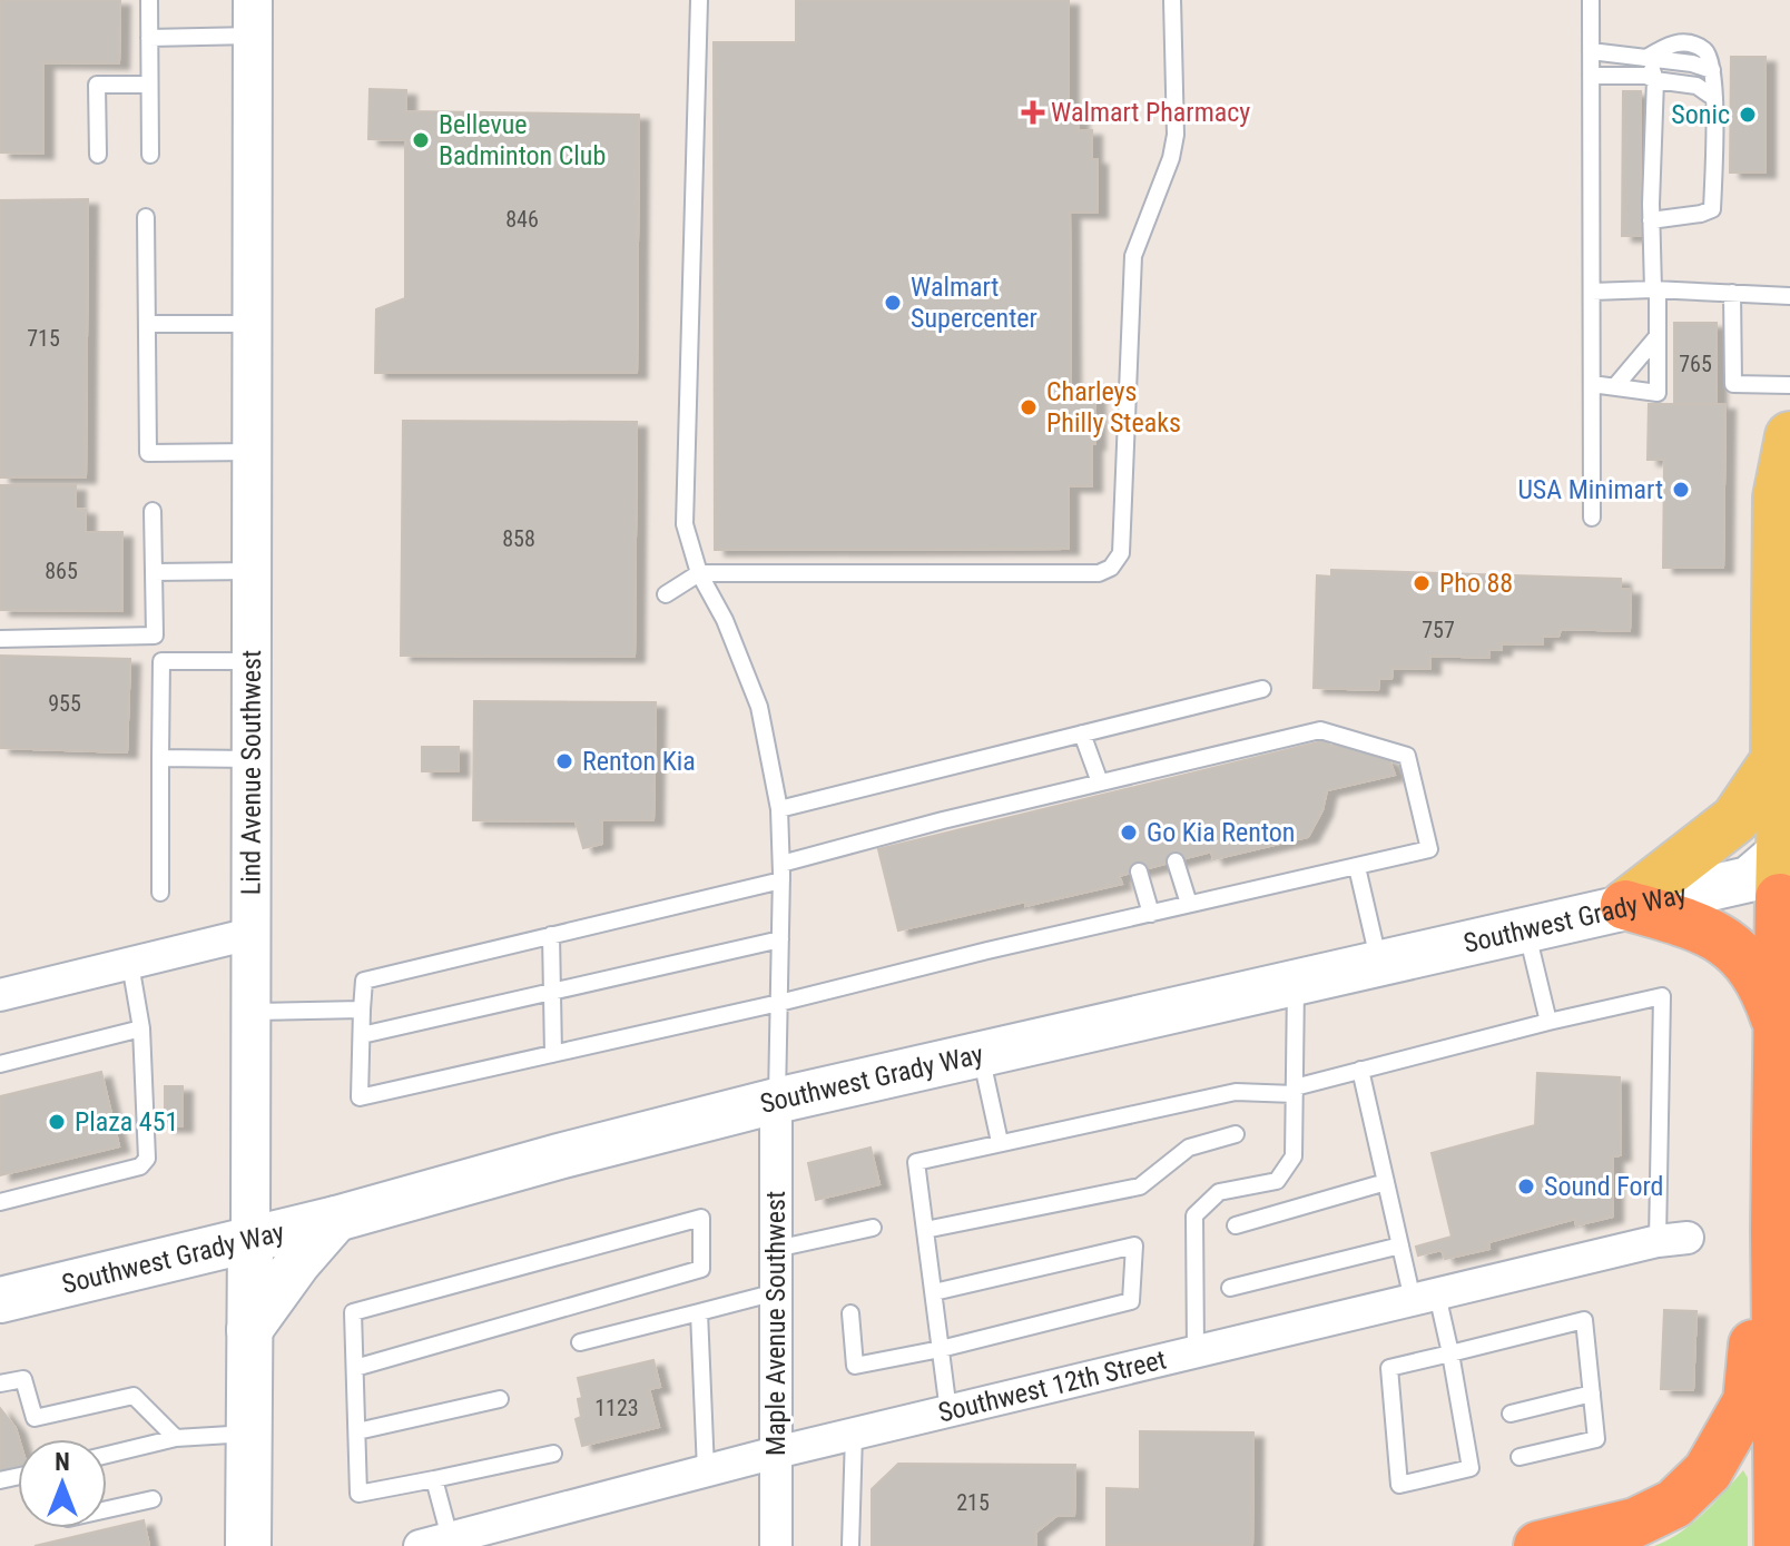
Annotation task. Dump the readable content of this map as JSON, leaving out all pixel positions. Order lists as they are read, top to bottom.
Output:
{
  "streets": {
    "main road": ["Lind Avenue Southwest", "Southwest Grady Way"],
    "street": ["Maple Avenue Southwest", "Southwest 12th Street"]
  },
  "crossings": [
    ["Lind Avenue Southwest", "Southwest Grady Way"],
    ["Southwest Grady Way", "Maple Avenue Southwest"],
    ["Maple Avenue Southwest", "Southwest 12th Street"]
  ],
  "places": {
    "health": ["Walmart Pharmacy"],
    "other": [
      "Sonic",
      "Bellevue Badminton Club",
      "Walmart Supercenter",
      "Charleys Philly Steaks",
      "USA Minimart",
      "Pho 88",
      "Renton Kia",
      "Go Kia Renton",
      "Plaza 451",
      "Sound Ford"
    ]
  },
  "house_numbers": [
    "846",
    "715",
    "765",
    "858",
    "865",
    "757",
    "955",
    "1123",
    "215"
  ],
  "north": "top"
}
